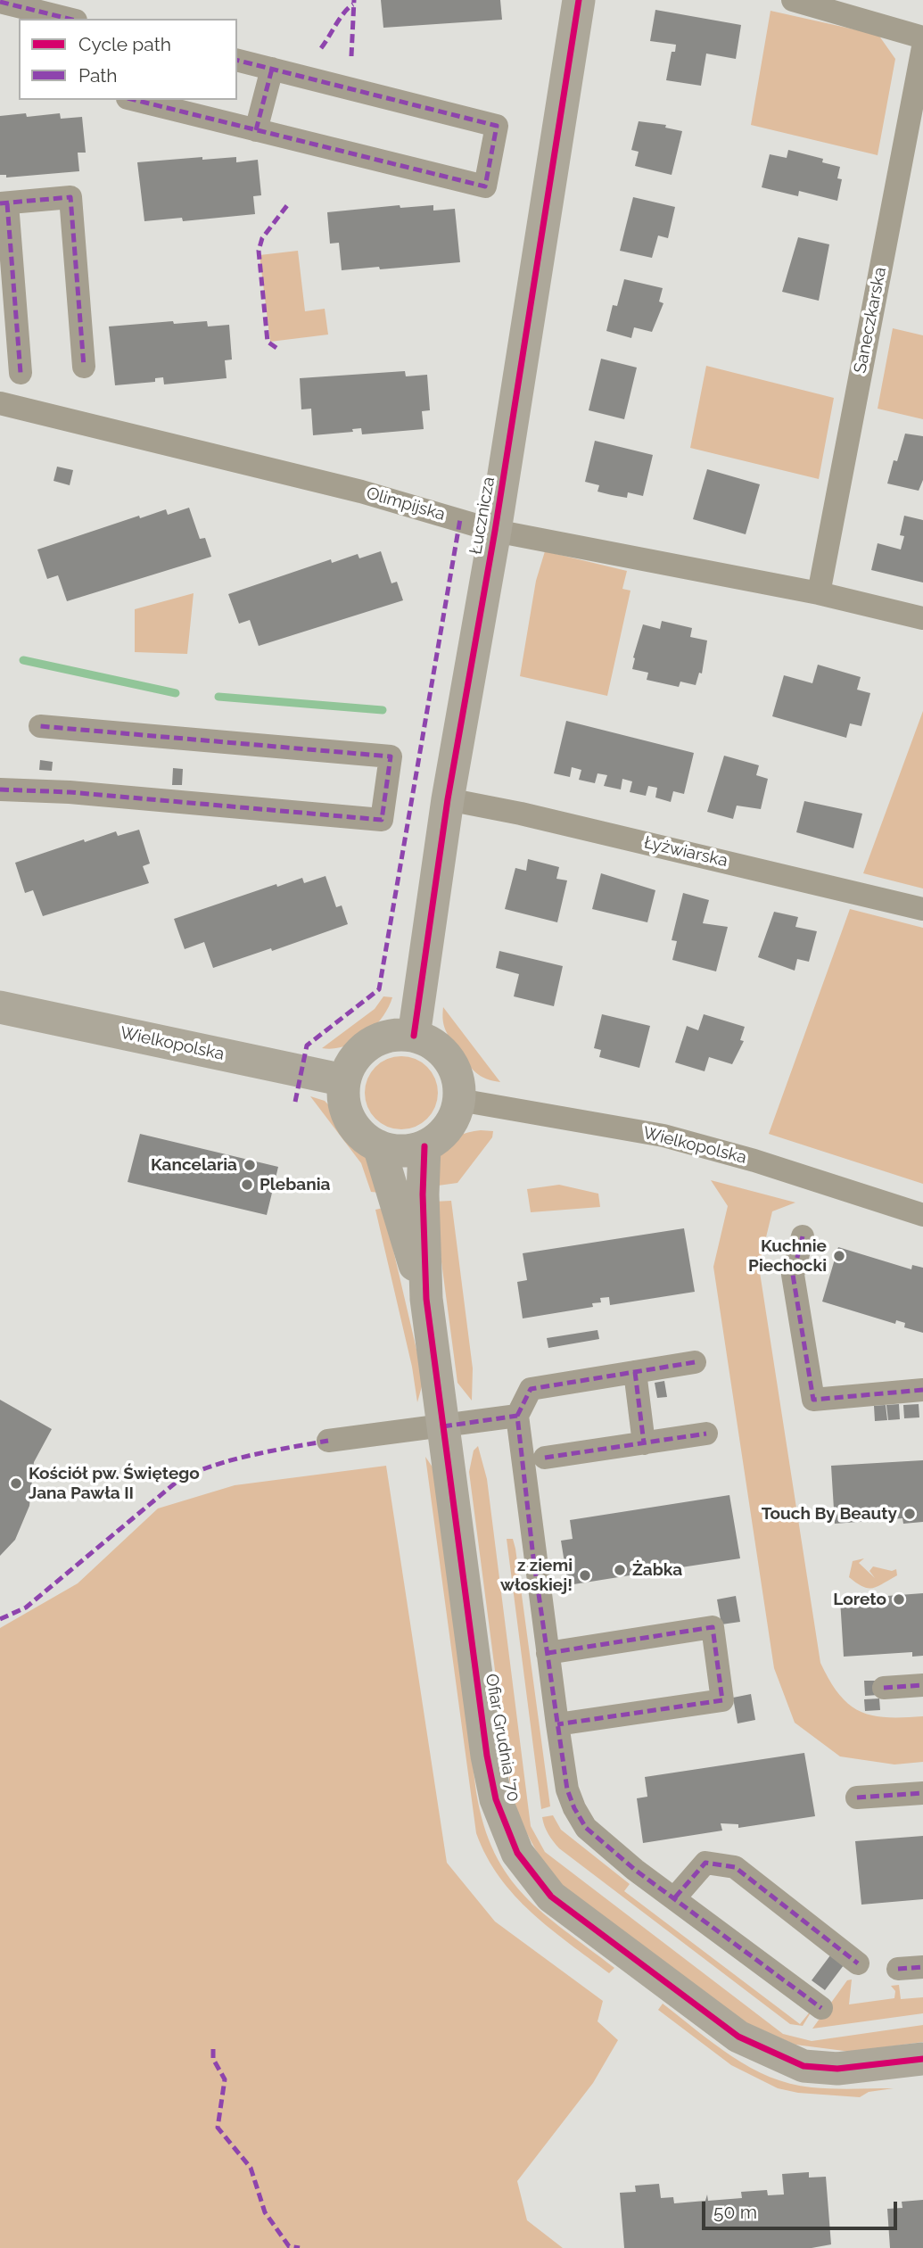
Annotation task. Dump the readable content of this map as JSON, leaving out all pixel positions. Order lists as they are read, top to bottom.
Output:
{
  "streets": {
    "street": [
      "Saneczkarska",
      "Olimpijska",
      "Łucznicza",
      "Łyżwiarska",
      "Wielkopolska",
      "Ofiar Grudnia '70"
    ]
  },
  "crossings": [
    ["Saneczkarska", "Olimpijska"],
    ["Olimpijska", "Łucznicza"],
    ["Łucznicza", "Łyżwiarska"],
    ["Łucznicza", "Wielkopolska"],
    ["Łucznicza", "Ofiar Grudnia '70"],
    ["Wielkopolska", "Ofiar Grudnia '70"]
  ],
  "places": [
    "Kancelaria",
    "Plebania",
    "Kuchnie Piechocki",
    "Kościół pw. Świętego Jana Pawła II",
    "Touch By Beauty",
    "Żabka",
    "z ziemi włoskiej!",
    "Loreto"
  ],
  "legend": ["Cycle path", "Path"],
  "scale_bar": "50 m"
}
